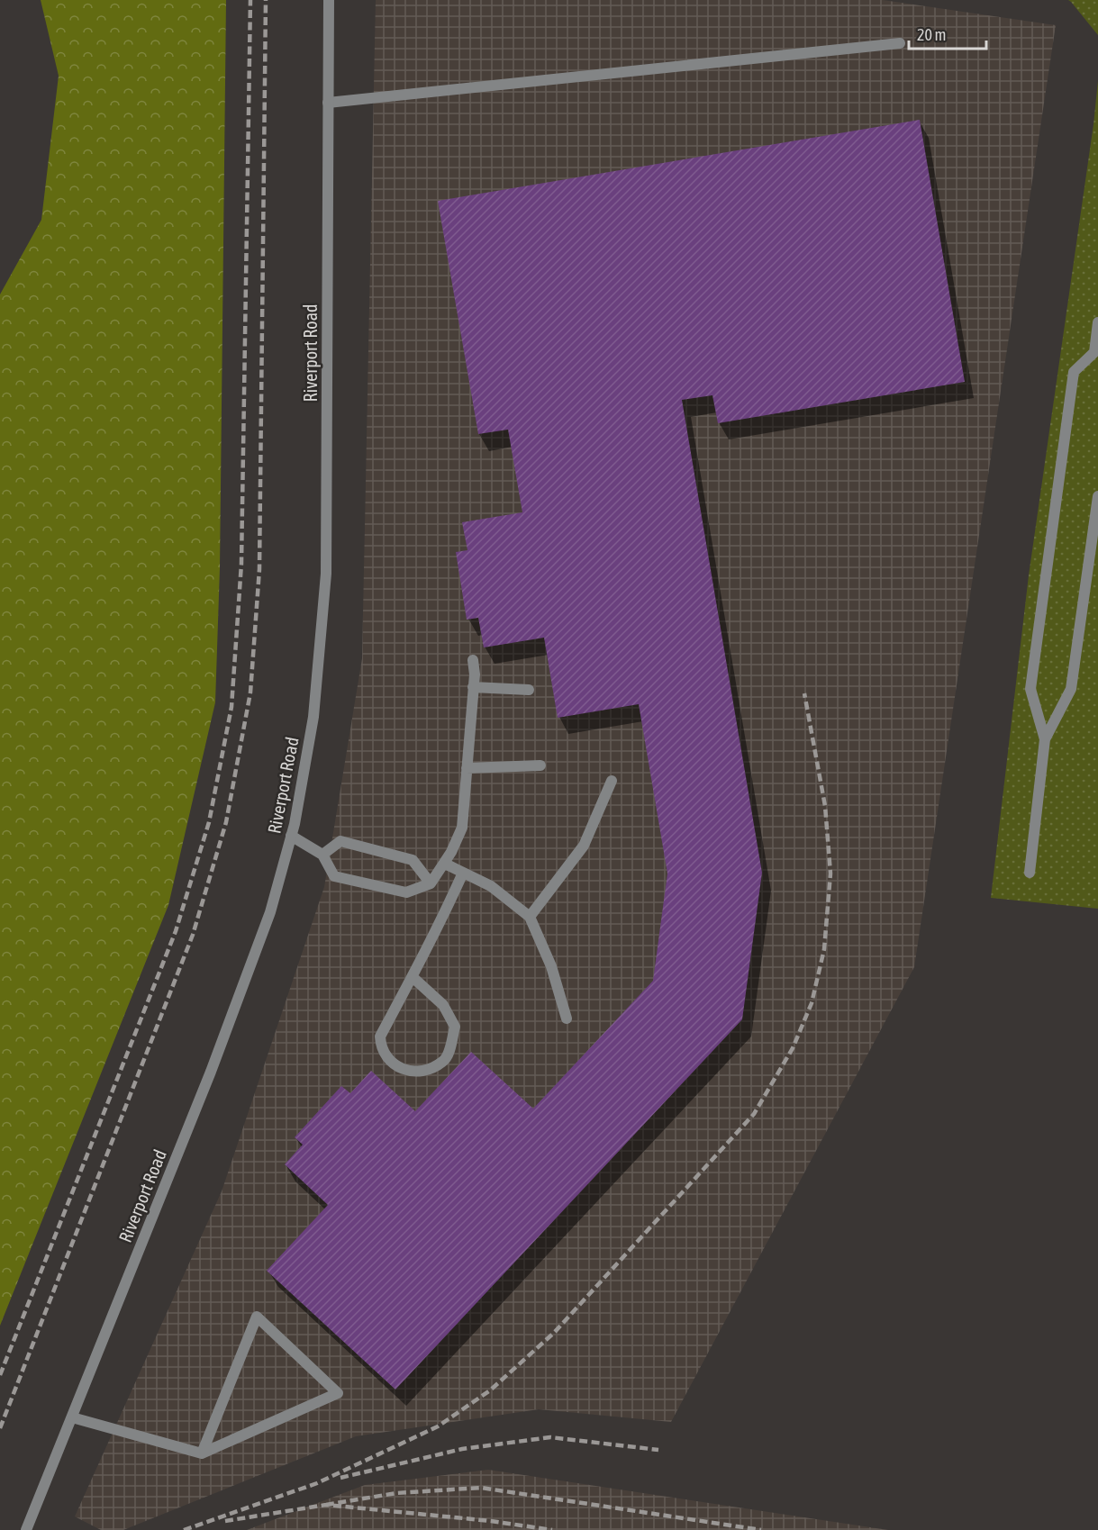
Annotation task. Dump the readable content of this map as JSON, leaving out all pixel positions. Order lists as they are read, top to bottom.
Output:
{
  "streets": {
    "street": ["Riverport Road"]
  },
  "scale_bar": "20 m"
}
